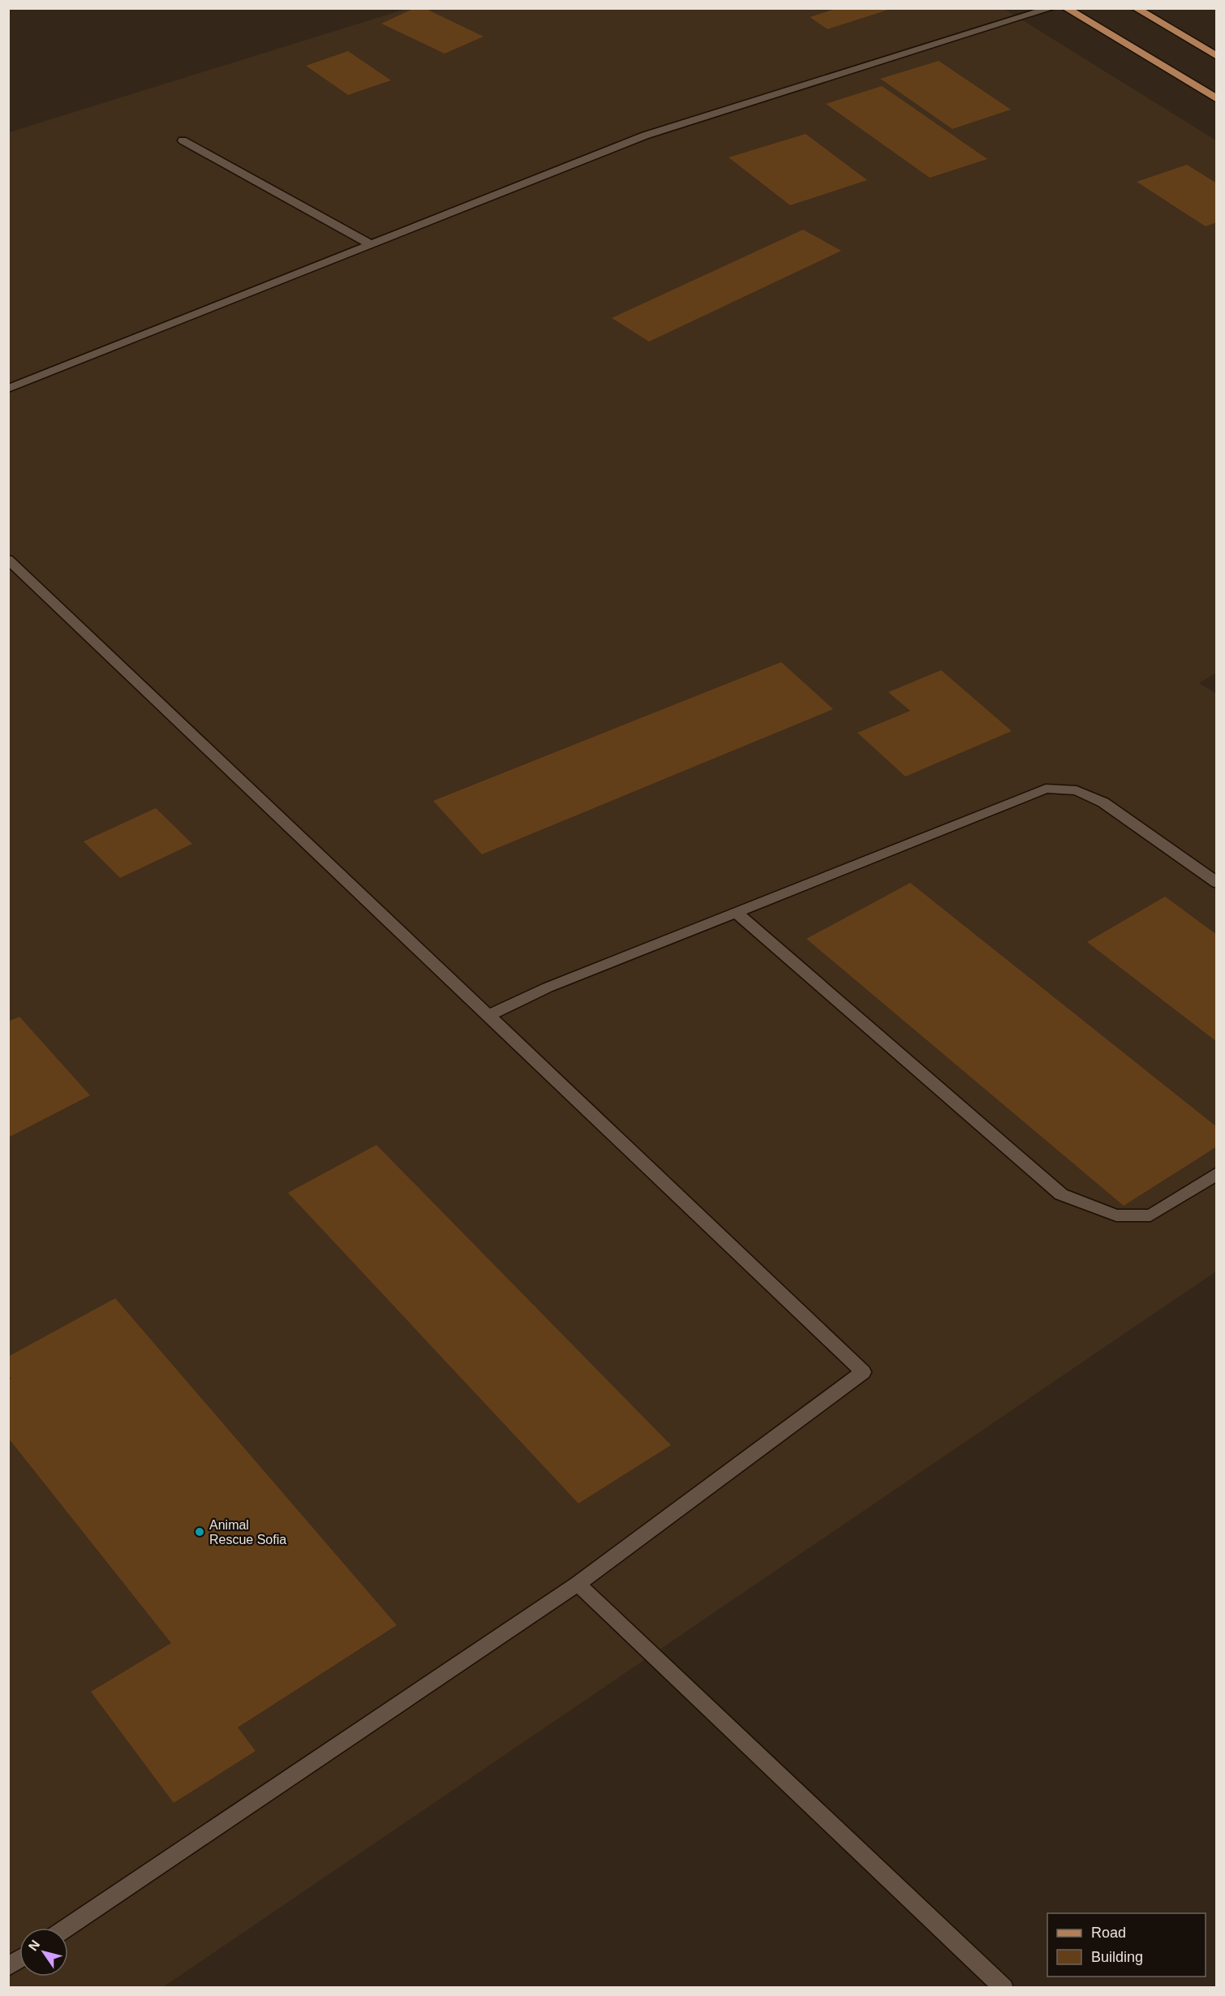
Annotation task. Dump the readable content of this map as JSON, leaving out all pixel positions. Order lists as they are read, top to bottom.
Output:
{
  "places": ["Animal Rescue Sofia"],
  "legend": ["Road", "Building"],
  "north": "top left"
}
